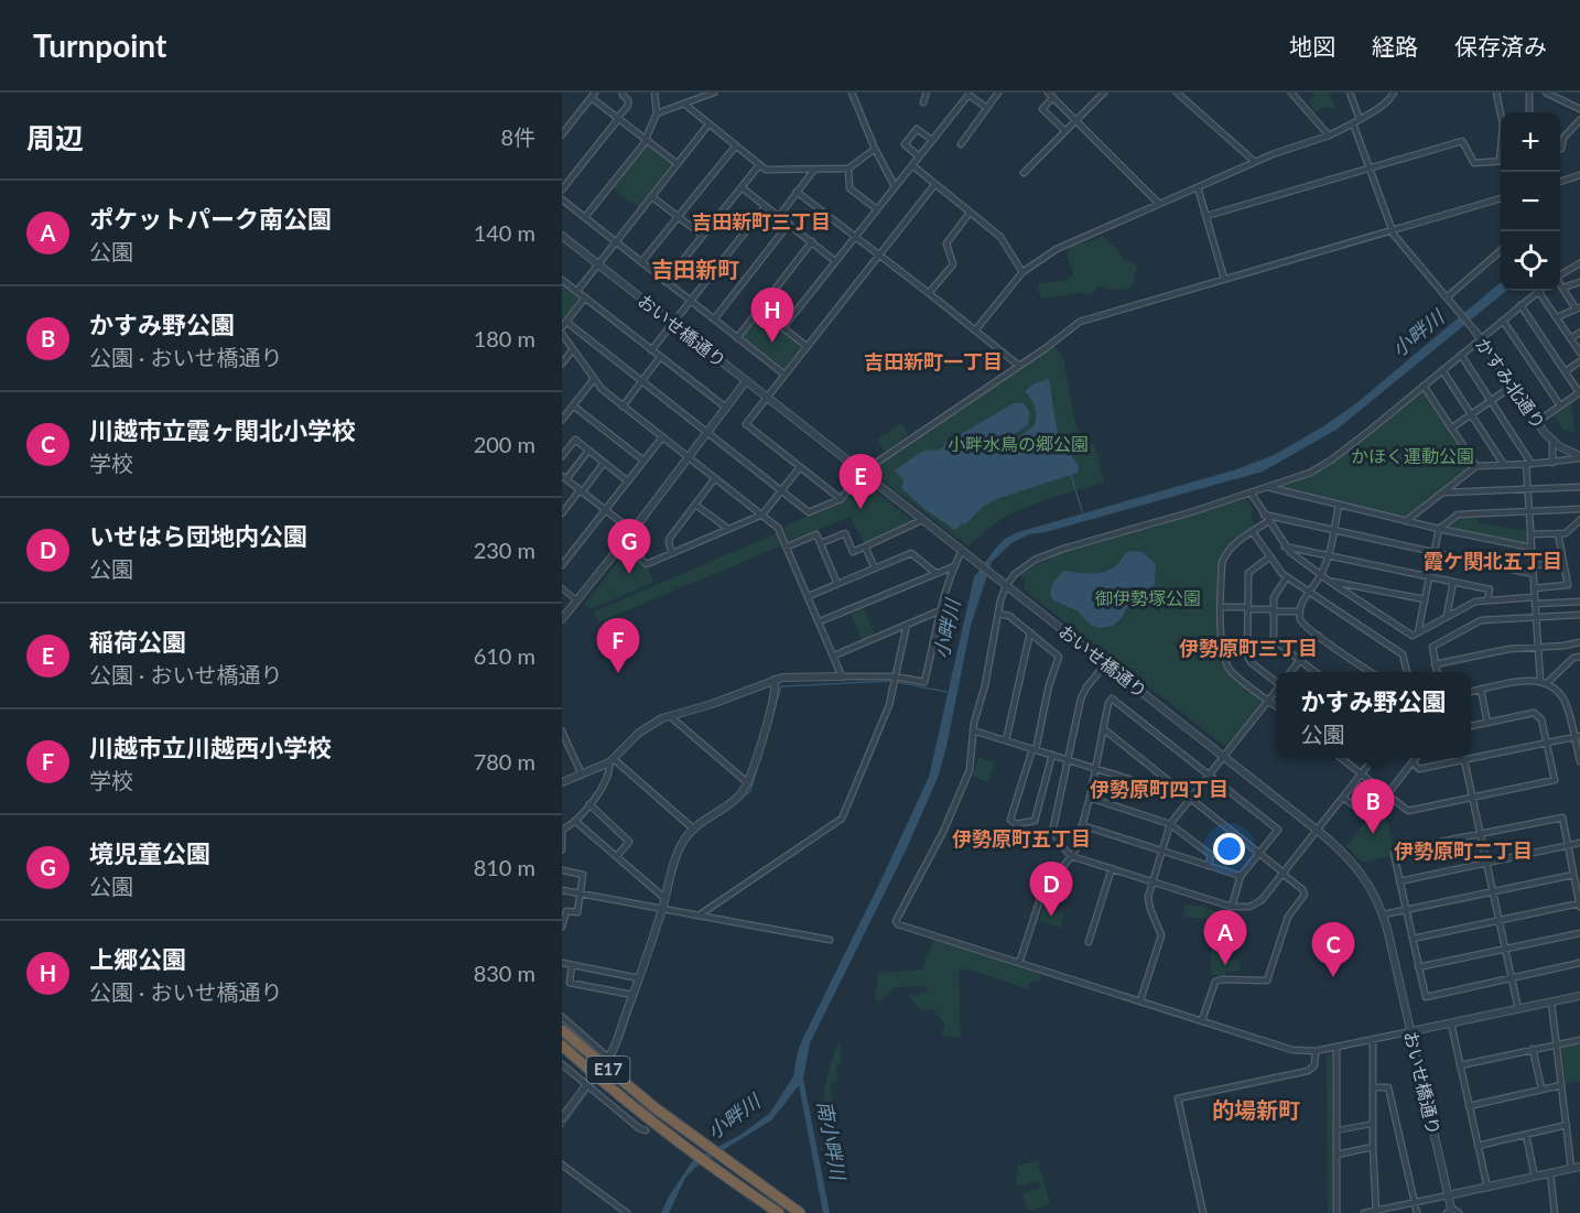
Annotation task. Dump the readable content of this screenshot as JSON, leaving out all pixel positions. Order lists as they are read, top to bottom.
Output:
{
  "streets": {
    "highway": ["E17"],
    "street": ["おいせ橋通り", "かすみ北通り"]
  },
  "districts": [
    "吉田新町三丁目",
    "吉田新町",
    "吉田新町一丁目",
    "霞ケ関北五丁目",
    "伊勢原町三丁目",
    "伊勢原町四丁目",
    "伊勢原町五丁目",
    "伊勢原町二丁目",
    "的場新町"
  ],
  "water": ["小畔川", "南小畔川"],
  "parks": ["小畔水鳥の郷公園", "かほく運動公園", "御伊勢塚公園"],
  "page": {
    "header": "Turnpoint",
    "nav": ["地図", "経路", "保存済み"],
    "heading": ["周辺", "8件"],
    "map_buttons": ["+", "−"],
    "list": [
      {
        "mark": "A",
        "name": "ポケットパーク南公園",
        "note": "公園",
        "value": "140 m"
      },
      {
        "mark": "B",
        "name": "かすみ野公園",
        "note": "公園 · おいせ橋通り",
        "value": "180 m"
      },
      {
        "mark": "C",
        "name": "川越市立霞ヶ関北小学校",
        "note": "学校",
        "value": "200 m"
      },
      {
        "mark": "D",
        "name": "いせはら団地内公園",
        "note": "公園",
        "value": "230 m"
      },
      {
        "mark": "E",
        "name": "稲荷公園",
        "note": "公園 · おいせ橋通り",
        "value": "610 m"
      },
      {
        "mark": "F",
        "name": "川越市立川越西小学校",
        "note": "学校",
        "value": "780 m"
      },
      {
        "mark": "G",
        "name": "境児童公園",
        "note": "公園",
        "value": "810 m"
      },
      {
        "mark": "H",
        "name": "上郷公園",
        "note": "公園 · おいせ橋通り",
        "value": "830 m"
      }
    ],
    "pins": [
      "H",
      "E",
      "G",
      "F",
      "B",
      "D",
      "A",
      "C"
    ],
    "popup": ["かすみ野公園", "公園"]
  }
}
